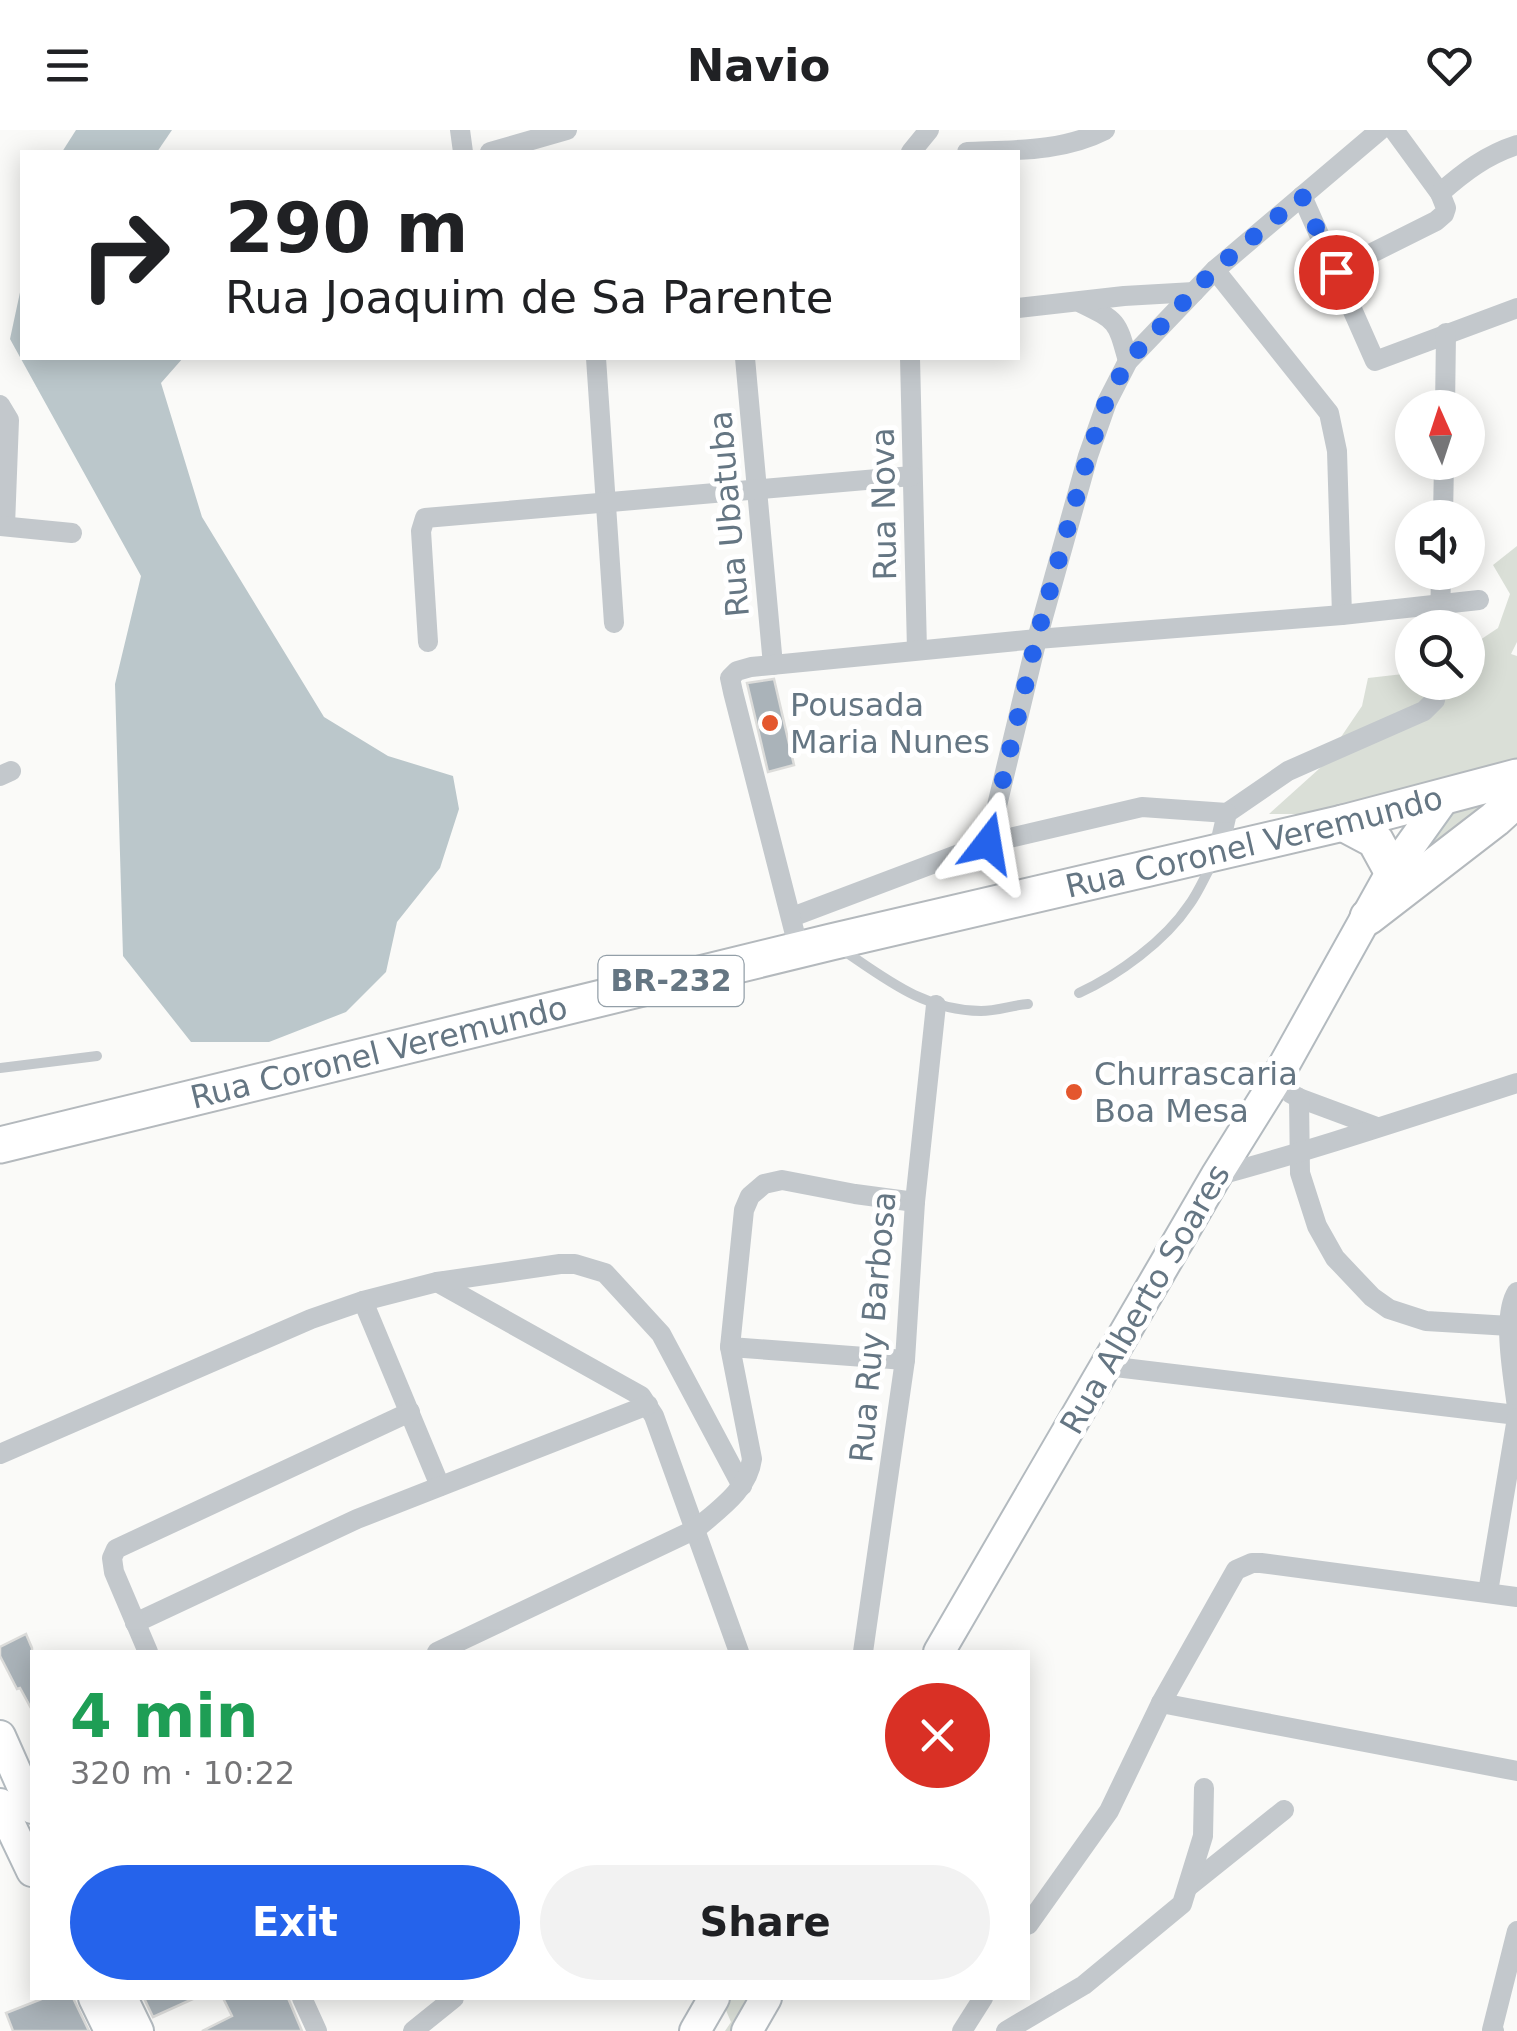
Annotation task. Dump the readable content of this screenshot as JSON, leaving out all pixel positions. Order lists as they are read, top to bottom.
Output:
{
  "streets": {
    "highway": ["Rua Coronel Veremundo", "BR-232"],
    "main road": ["Rua Alberto Soares"],
    "street": ["Rua Nova", "Rua Ubatuba", "Rua Ruy Barbosa"]
  },
  "crossings": [
    ["Rua Coronel Veremundo", "Rua Alberto Soares"]
  ],
  "places": ["Pousada Maria Nunes", "Churrascaria Boa Mesa"],
  "north": "top",
  "page": {
    "header": "Navio",
    "turn": ["290 m", "Rua Joaquim de Sa Parente"],
    "heading": ["4 min", "320 m · 10:22"],
    "buttons": ["Exit", "Share"]
  }
}
